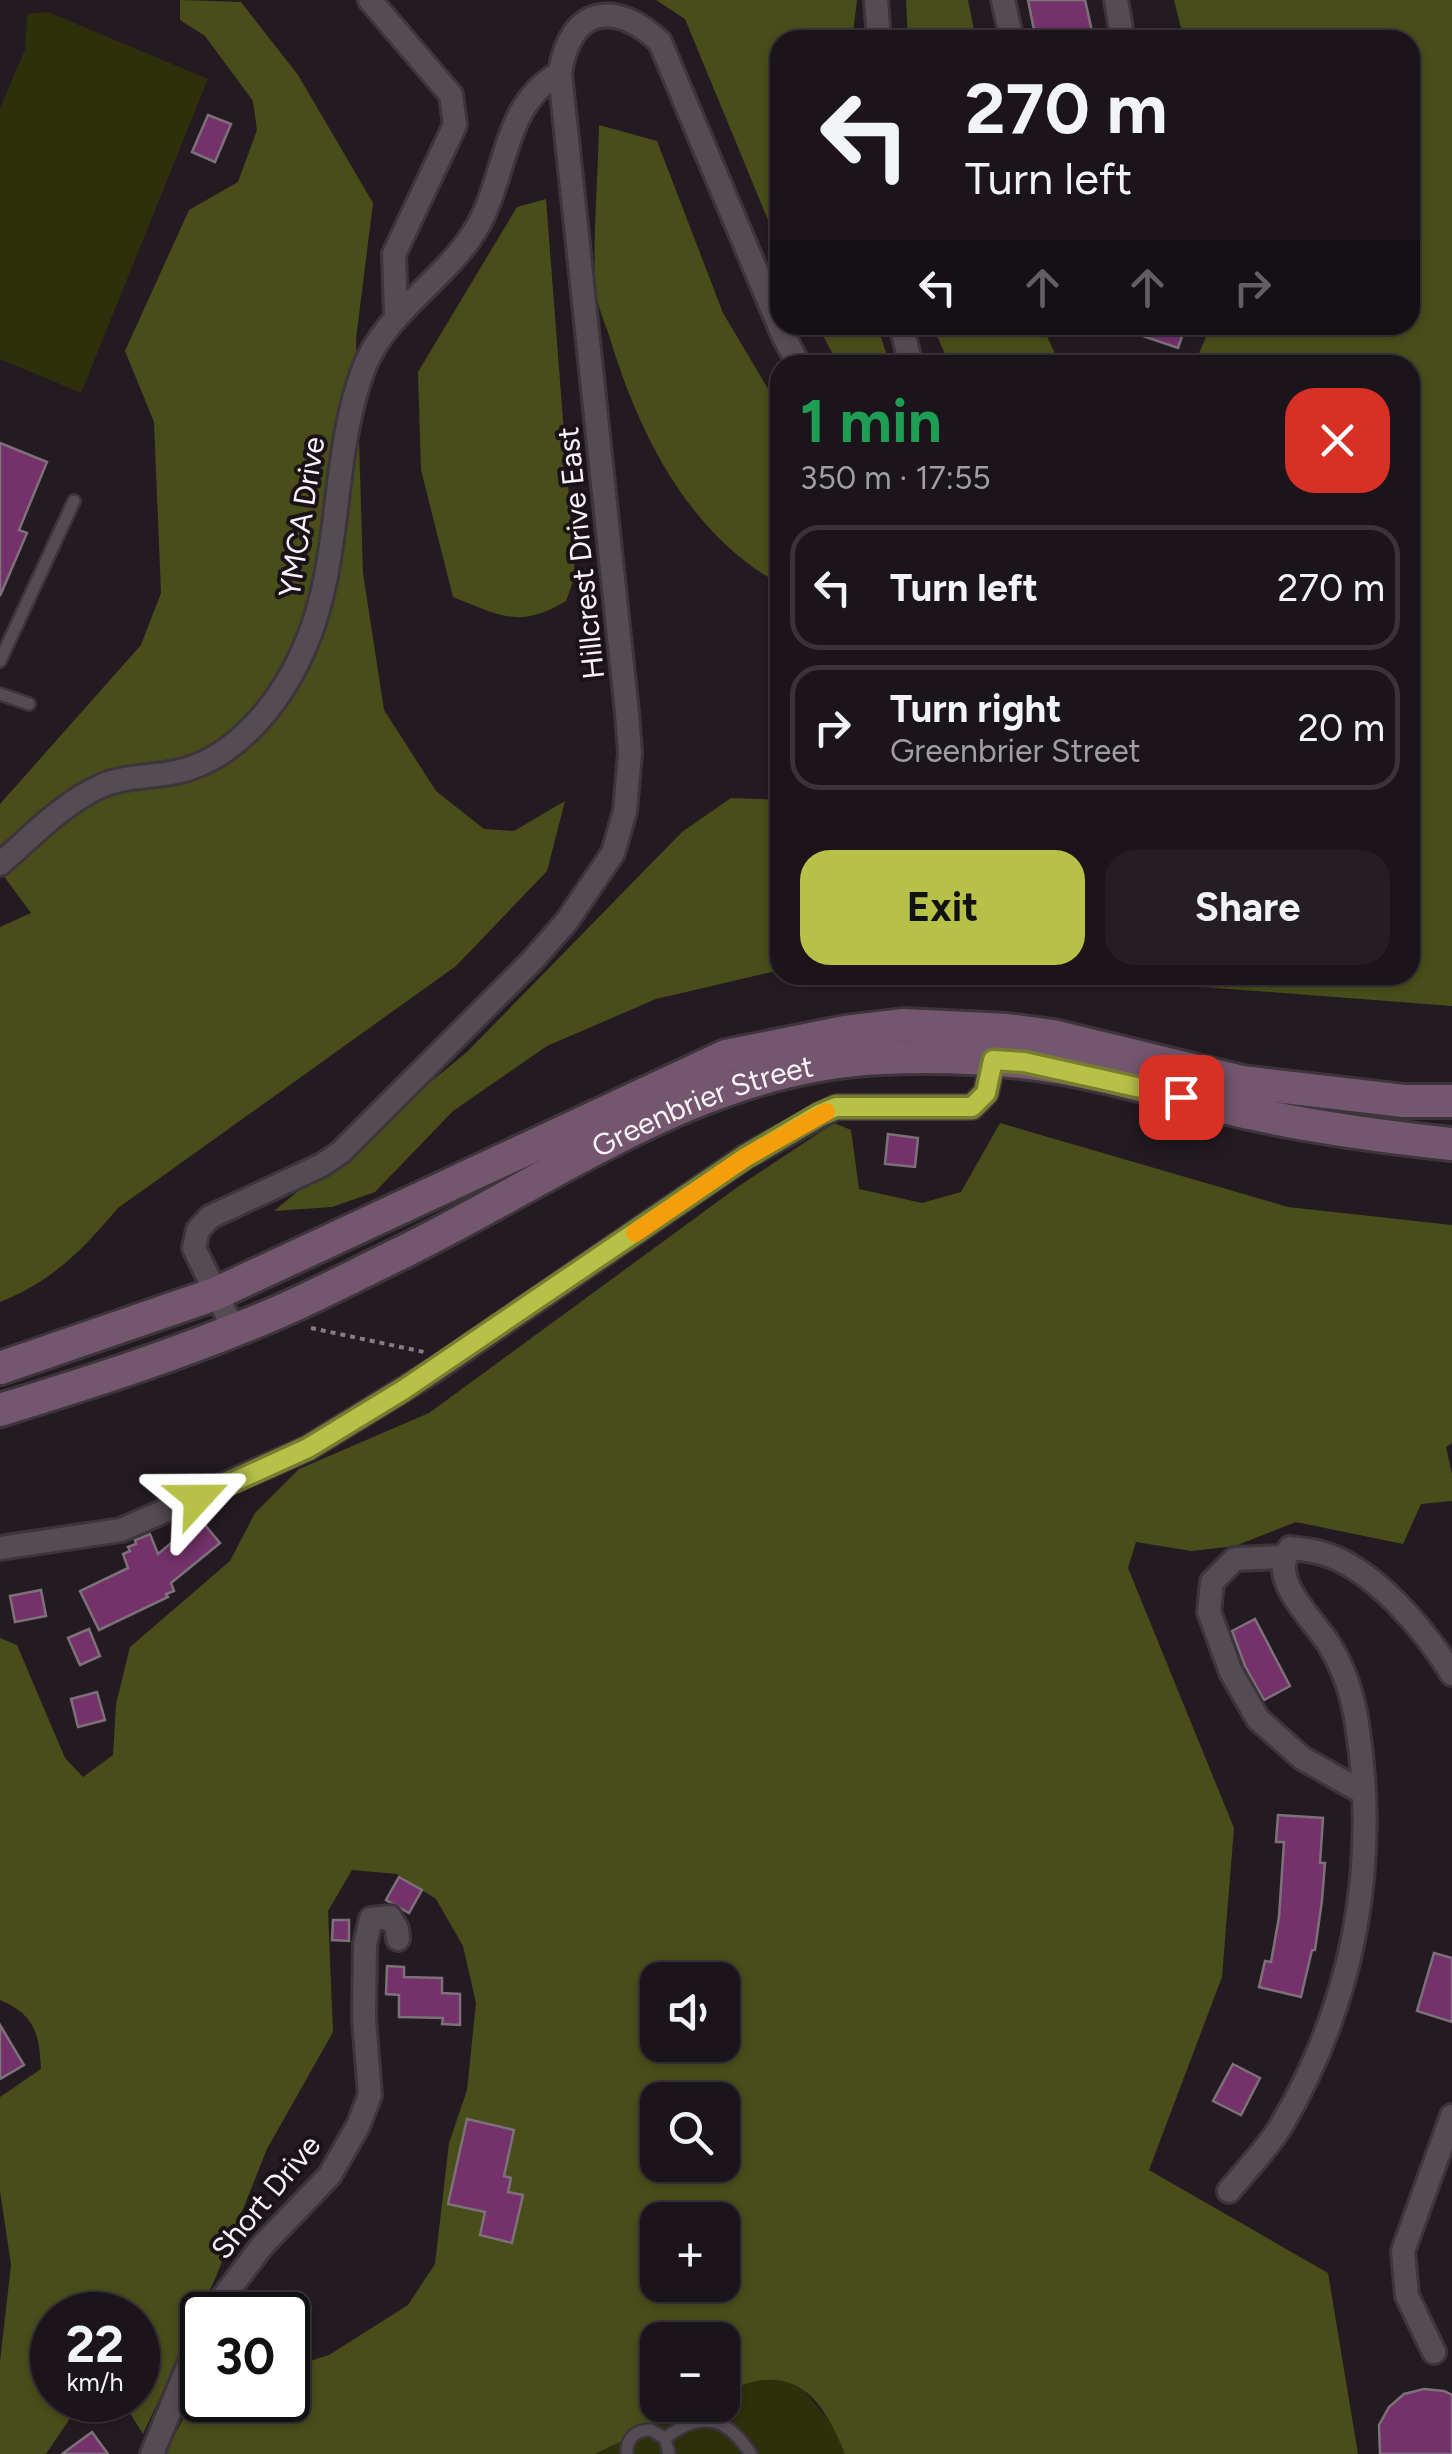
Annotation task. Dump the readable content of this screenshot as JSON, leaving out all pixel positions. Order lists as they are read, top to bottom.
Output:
{
  "streets": {
    "main road": ["Greenbrier Street"],
    "street": ["YMCA Drive", "Hillcrest Drive East", "Short Drive"]
  },
  "crossings": [
    ["YMCA Drive", "Hillcrest Drive East"],
    ["Hillcrest Drive East", "Greenbrier Street"]
  ],
  "page": {
    "turn": ["270 m", "Turn left"],
    "heading": ["1 min", "350 m · 17:55"],
    "list": [
      {
        "name": "Turn left",
        "value": "270 m"
      },
      {
        "name": "Turn right",
        "note": "Greenbrier Street",
        "value": "20 m"
      }
    ],
    "buttons": ["Exit", "Share"],
    "map_buttons": ["+", "−"],
    "speed": "22 km/h",
    "limit": "30"
  }
}
